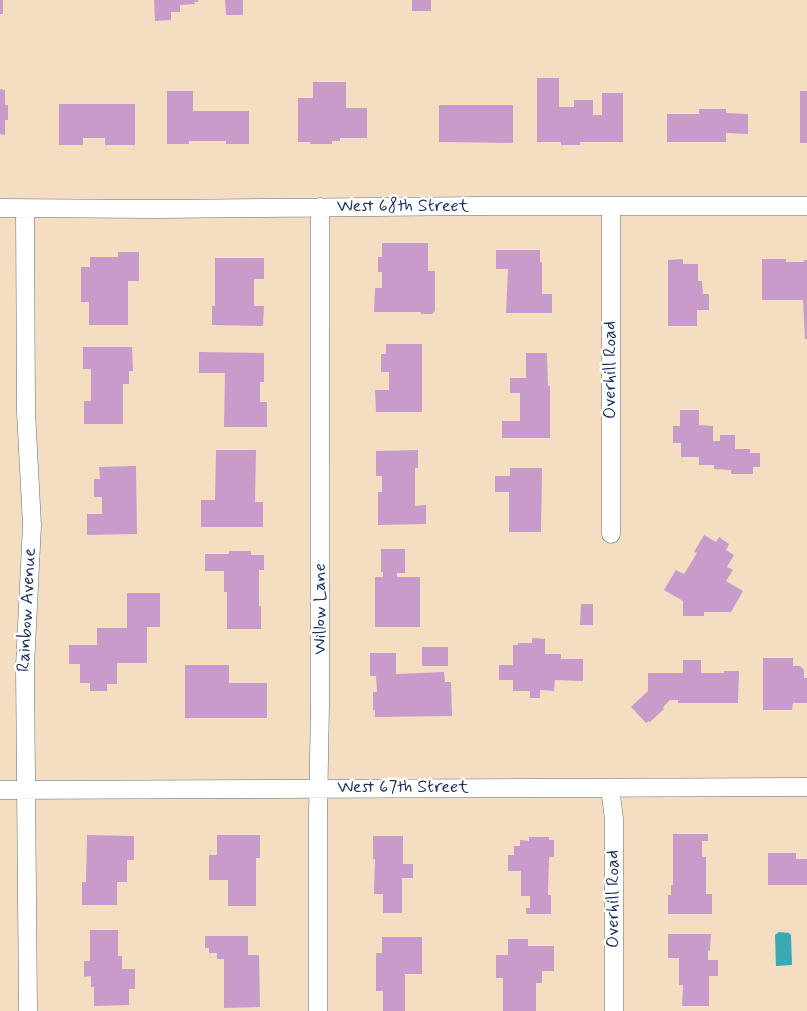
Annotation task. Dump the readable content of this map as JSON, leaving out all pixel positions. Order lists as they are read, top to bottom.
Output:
{
  "streets": {
    "street": [
      "West 68th Street",
      "Overhill Road",
      "Willow Lane",
      "Rainbow Avenue",
      "West 67th Street"
    ]
  },
  "crossings": [
    ["West 68th Street", "Overhill Road"],
    ["West 68th Street", "Willow Lane"],
    ["West 68th Street", "Rainbow Avenue"],
    ["Overhill Road", "West 67th Street"],
    ["Willow Lane", "West 67th Street"],
    ["Rainbow Avenue", "West 67th Street"]
  ]
}
